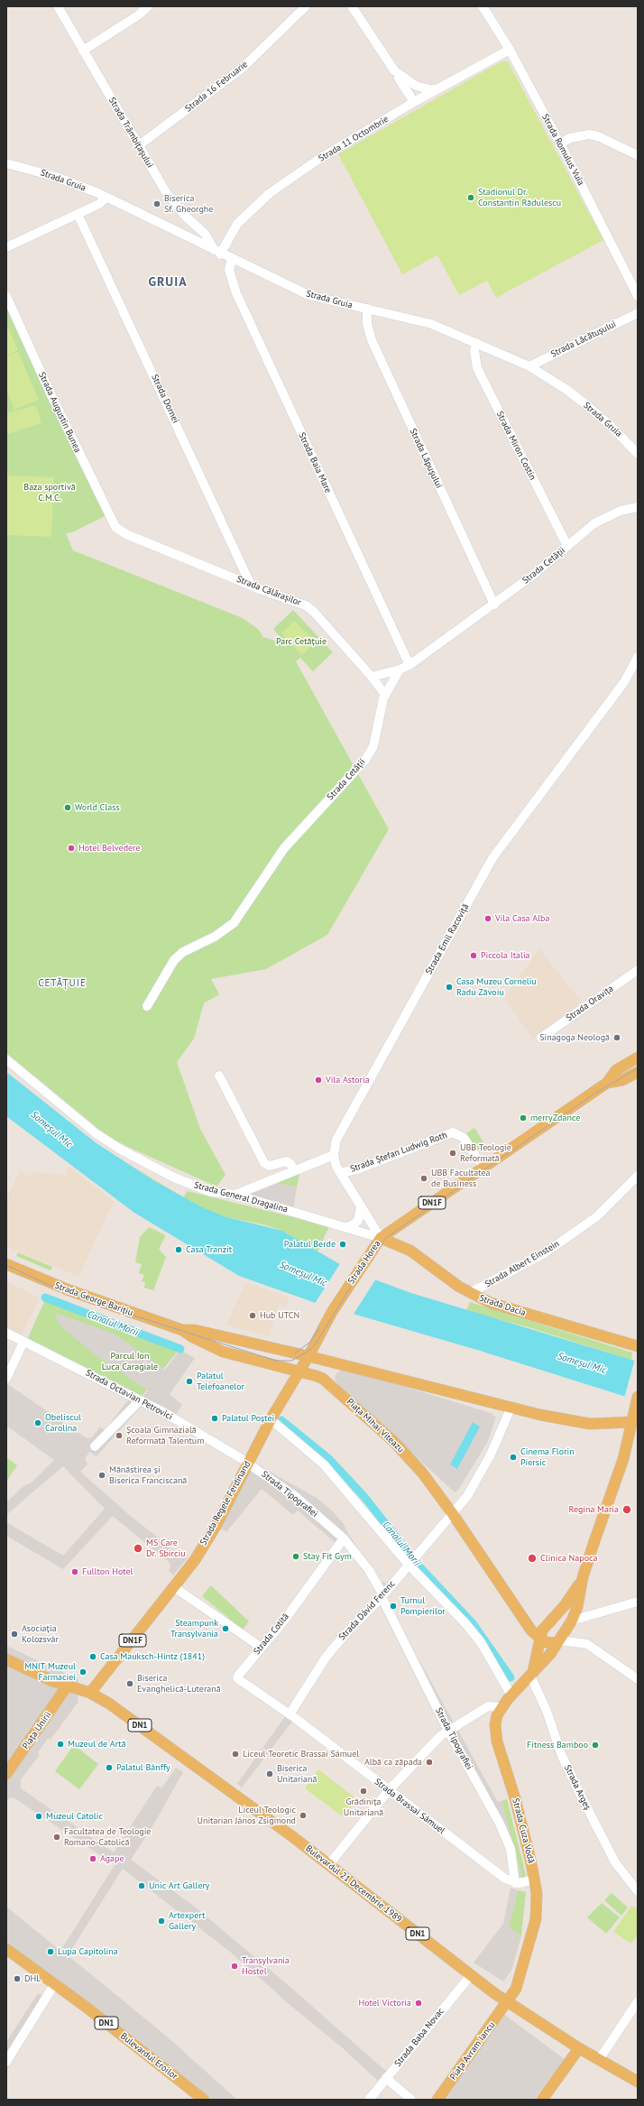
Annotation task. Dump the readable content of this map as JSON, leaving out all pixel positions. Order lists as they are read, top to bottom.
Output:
{
  "streets": {
    "main road": [
      "DN1F",
      "Strada Horea",
      "Strada George Barițiu",
      "Strada Dacia",
      "Piața Mihai Viteazu",
      "Strada Regele Ferdinand",
      "DN1",
      "Piața Unirii",
      "Strada Cuza Vodă",
      "Bulevardul 21 Decembrie 1989",
      "Piața Avram Iancu",
      "Bulevardul Eroilor"
    ],
    "street": [
      "Strada 16 Februarie",
      "Strada Trâmbițașului",
      "Strada 11 Octombrie",
      "Strada Romulus Vuia",
      "Strada Gruia",
      "Strada Lăcătușului",
      "Strada Dornei",
      "Strada Augustin Bunea",
      "Strada Miron Costin",
      "Strada Lăpușului",
      "Strada Baia Mare",
      "Strada Cetății",
      "Strada Călărașilor",
      "Strada Emil Racoviță",
      "Strada Oravița",
      "Strada Ștefan Ludwig Roth",
      "Strada General Dragalina",
      "Strada Albert Einstein",
      "Strada Octavian Petrovici",
      "Strada Tipografiei",
      "Strada Dávid Ferenc",
      "Strada Cotită",
      "Strada Argeș",
      "Strada Brassai Sámuel",
      "Strada Baba Novac"
    ]
  },
  "crossings": [
    ["Strada 16 Februarie", "Strada Trâmbițașului"],
    ["Strada Trâmbițașului", "Strada 11 Octombrie"],
    ["Strada Trâmbițașului", "Strada Gruia"],
    ["Strada 11 Octombrie", "Strada Romulus Vuia"],
    ["Strada 11 Octombrie", "Strada Gruia"],
    ["Strada Gruia", "Strada Lăcătușului"],
    ["Strada Gruia", "Strada Miron Costin"],
    ["Strada Gruia", "Strada Lăpușului"],
    ["Strada Gruia", "Strada Baia Mare"],
    ["Strada Dornei", "Strada Călărașilor"],
    ["Strada Augustin Bunea", "Strada Călărașilor"],
    ["Strada Miron Costin", "Strada Cetății"],
    ["Strada Lăpușului", "Strada Cetății"],
    ["Strada Baia Mare", "Strada Cetății"],
    ["Strada Cetății", "Strada Călărașilor"],
    ["Strada Ștefan Ludwig Roth", "Strada Horea"],
    ["Strada General Dragalina", "Strada Horea"],
    ["Strada General Dragalina", "Strada Dacia"],
    ["Strada Horea", "Strada George Barițiu"],
    ["Strada Horea", "Strada Dacia"],
    ["Strada Horea", "Strada Regele Ferdinand"],
    ["Strada Albert Einstein", "Strada Dacia"],
    ["Strada George Barițiu", "Piața Mihai Viteazu"],
    ["Strada George Barițiu", "Strada Regele Ferdinand"],
    ["Strada Octavian Petrovici", "Strada Tipografiei"],
    ["Strada Octavian Petrovici", "Strada Regele Ferdinand"],
    ["Piața Mihai Viteazu", "Strada Regele Ferdinand"],
    ["Piața Mihai Viteazu", "Strada Dávid Ferenc"],
    ["Strada Tipografiei", "Strada Regele Ferdinand"],
    ["Strada Tipografiei", "Strada Dávid Ferenc"],
    ["Strada Tipografiei", "Strada Cotită"],
    ["Strada Tipografiei", "Strada Brassai Sámuel"],
    ["Strada Regele Ferdinand", "DN1"],
    ["Strada Regele Ferdinand", "Bulevardul 21 Decembrie 1989"],
    ["Strada Dávid Ferenc", "Strada Cotită"],
    ["Strada Dávid Ferenc", "Strada Brassai Sámuel"],
    ["Strada Cotită", "Strada Brassai Sámuel"],
    ["DN1", "Piața Unirii"],
    ["DN1", "Bulevardul 21 Decembrie 1989"],
    ["Strada Argeș", "Strada Cuza Vodă"],
    ["Strada Cuza Vodă", "Bulevardul 21 Decembrie 1989"],
    ["Strada Cuza Vodă", "Piața Avram Iancu"],
    ["Bulevardul 21 Decembrie 1989", "Strada Baba Novac"],
    ["Bulevardul 21 Decembrie 1989", "Piața Avram Iancu"]
  ],
  "districts": ["GRUIA", "CETĂȚUIE"],
  "water": ["Someșul Mic", "Canalul Morii"],
  "parks": ["Baza sportivă C.M.C.", "Parc Cetățuie", "Parcul Ion Luca Caragiale"],
  "places": [
    "Stadionul Dr. Constantin Rădulescu",
    "Biserica Sf. Gheorghe",
    "World Class",
    "Hotel Belvedere",
    "Vila Casa Alba",
    "Piccola Italia",
    "Casa Muzeu Corneliu Radu Zăvoiu",
    "Sinagoga Neologă",
    "Vila Astoria",
    "merryZdance",
    "UBB Teologie Reformată",
    "UBB Facultatea de Business",
    "Palatul Berde",
    "Casa Tranzit",
    "Hub UTCN",
    "Palatul Telefoanelor",
    "Palatul Poștei",
    "Obeliscul Carolina",
    "Școala Gimnazială Reformată Talentum",
    "Cinema Florin Piersic",
    "Mănăstirea și Biserica Franciscană",
    "Regina Maria",
    "MS Care Dr. Sbirciu",
    "Stay Fit Gym",
    "Clinica Napoca",
    "Fullton Hotel",
    "Turnul Pompierilor",
    "Steampunk Transylvania",
    "Asociația Kolozsvár",
    "Casa Mauksch-Hintz (1841)",
    "MNIT Muzeul Farmaciei",
    "Biserica Evanghelică-Luterană",
    "Muzeul de Artă",
    "Fitness Bamboo",
    "Liceul Teoretic Brassai Sámuel",
    "Albă ca zăpada",
    "Palatul Bánffy",
    "Biserica Unitariană",
    "Grădinița Unitariană",
    "Liceul Teologic Unitarian János Zsigmond",
    "Muzeul Catolic",
    "Facultatea de Teologie Romano-Catolică",
    "Agape",
    "Unic Art Gallery",
    "Artexpert Gallery",
    "Lupa Capitolina",
    "Transylvania Hostel",
    "DHL",
    "Hotel Victoria"
  ]
}
